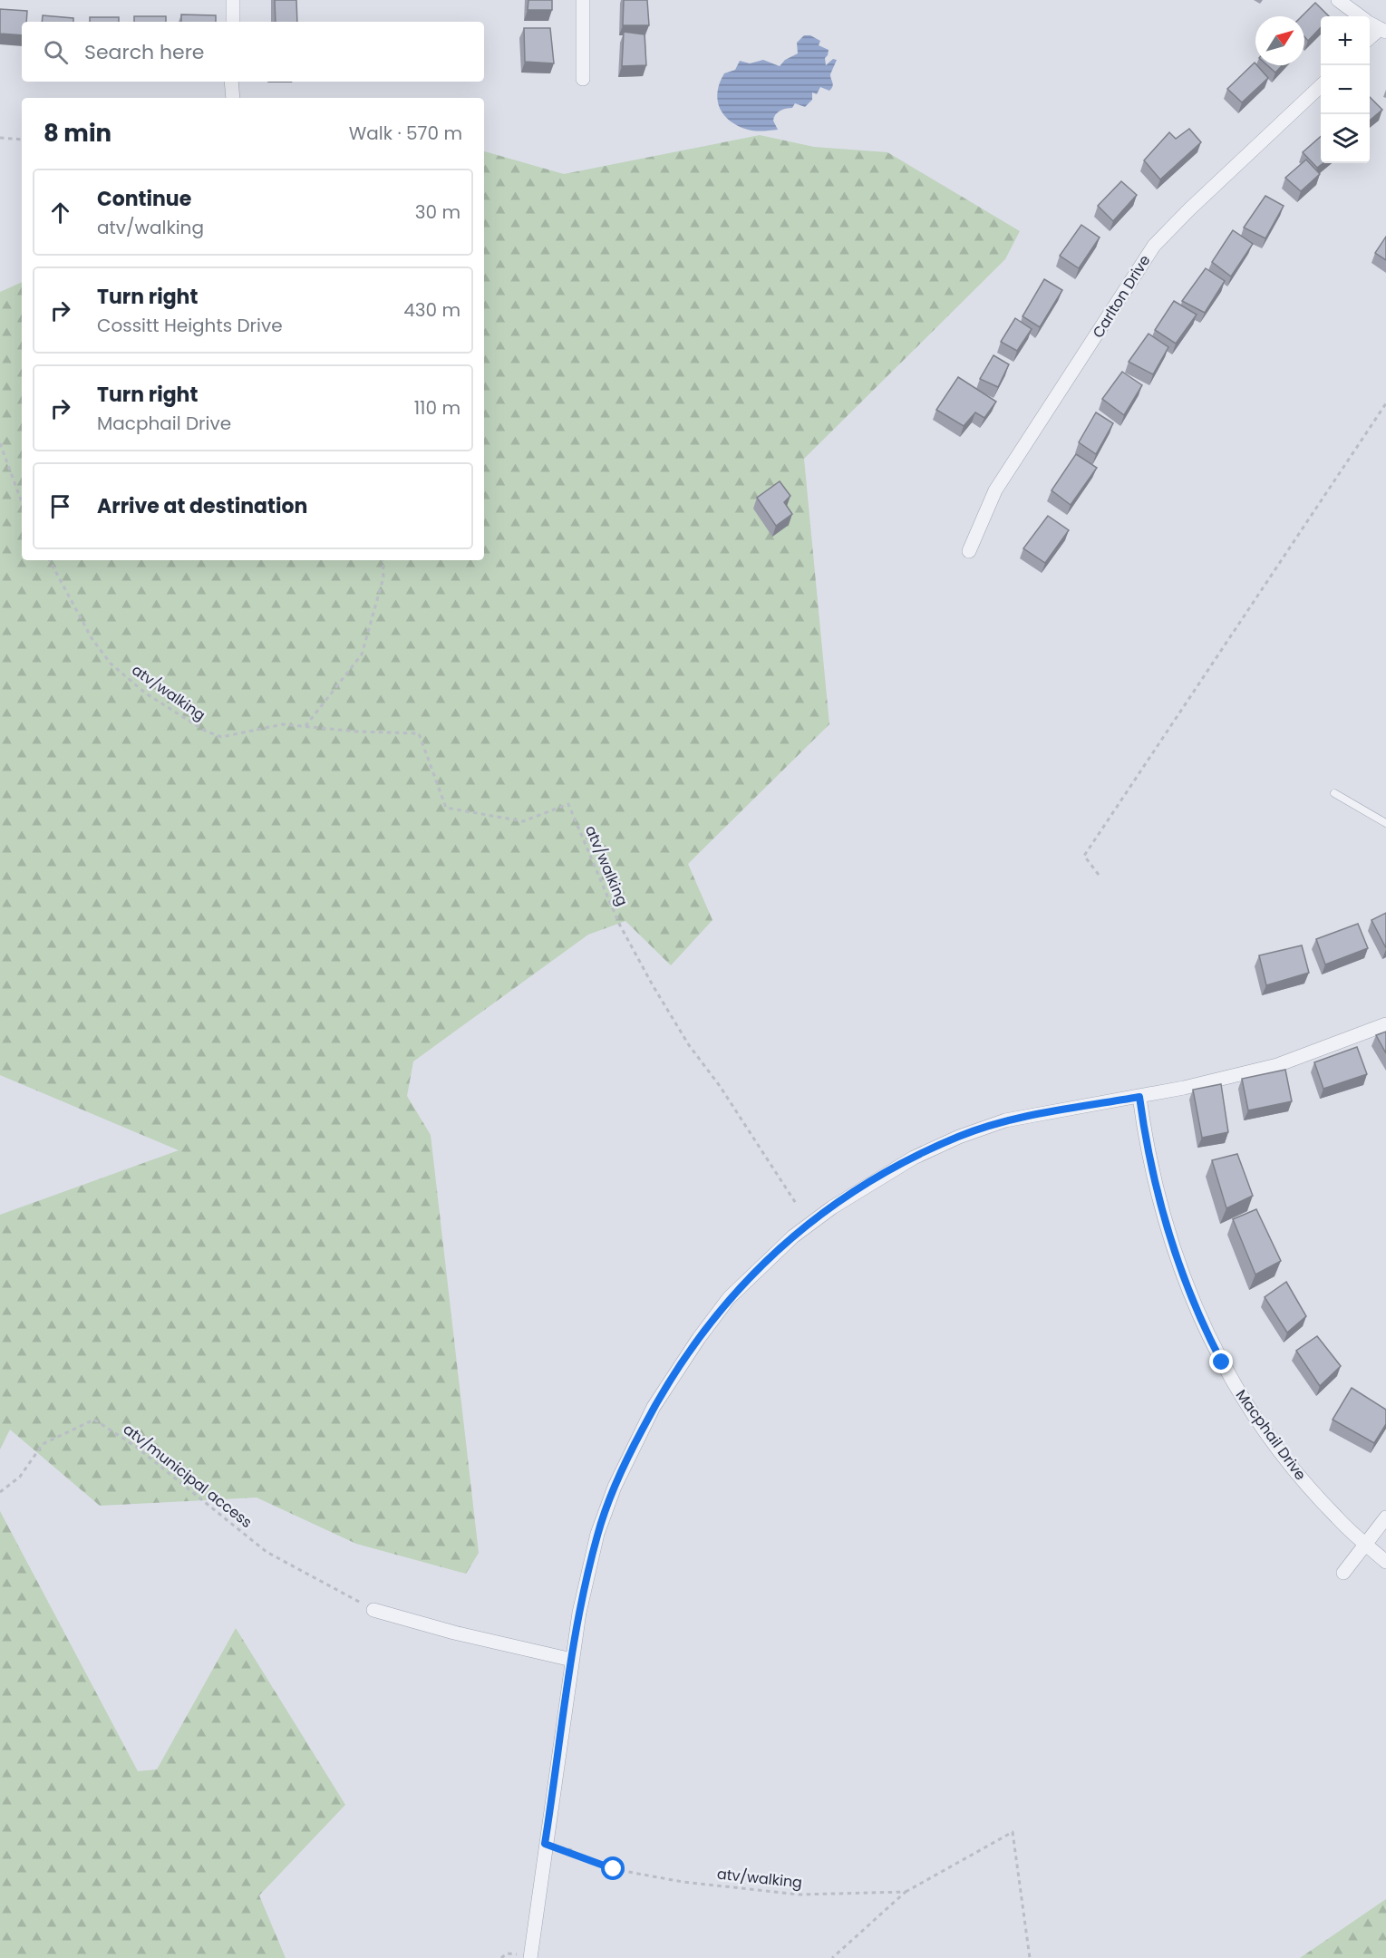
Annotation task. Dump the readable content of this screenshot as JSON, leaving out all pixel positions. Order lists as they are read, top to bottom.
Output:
{
  "streets": {
    "street": ["Carlton Drive", "Macphail Drive"],
    "path": ["atv/walking", "atv/municipal access"]
  },
  "north": "top right",
  "page": {
    "map_buttons": ["+", "−"],
    "search": "Search here",
    "heading": ["8 min", "Walk · 570 m"],
    "list": [
      ["Continue", "atv/walking", "30 m"],
      ["Turn right", "Cossitt Heights Drive", "430 m"],
      ["Turn right", "Macphail Drive", "110 m"],
      "Arrive at destination"
    ]
  }
}
